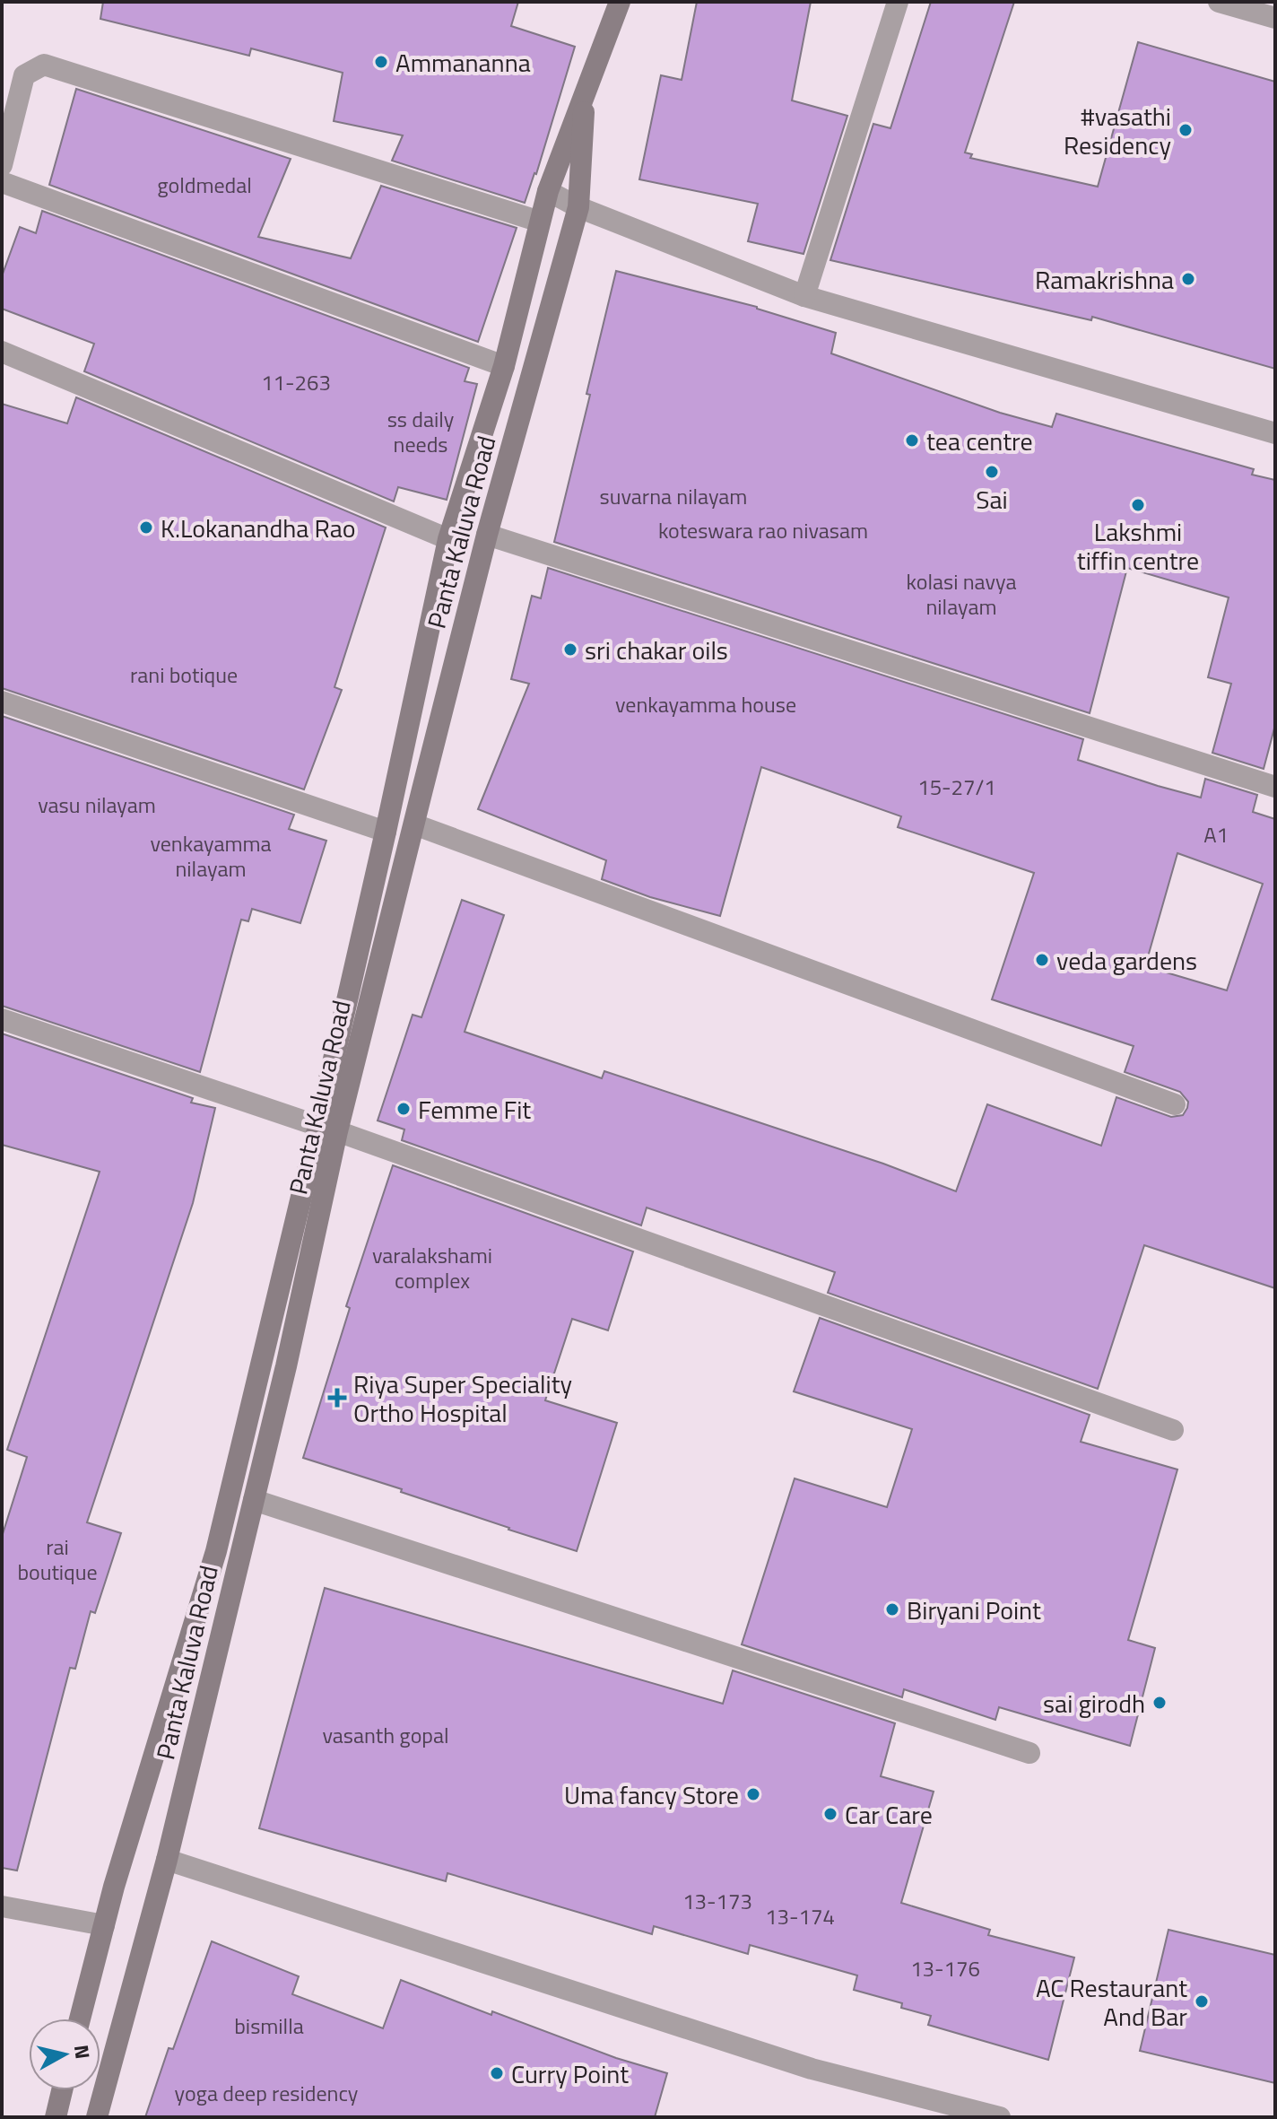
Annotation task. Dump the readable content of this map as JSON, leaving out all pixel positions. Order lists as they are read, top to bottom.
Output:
{
  "streets": {
    "street": ["Panta Kaluva Road"]
  },
  "places": {
    "other": [
      "Ammananna",
      "#vasathi Residency",
      "Ramakrishna",
      "tea centre",
      "Sai",
      "Lakshmi tiffin centre",
      "K.Lokanandha Rao",
      "sri chakar oils",
      "veda gardens",
      "Femme Fit",
      "Biryani Point",
      "sai girodh",
      "Uma fancy Store",
      "Car Care",
      "AC Restaurant And Bar",
      "Curry Point"
    ],
    "health": ["Riya Super Speciality Ortho Hospital"]
  },
  "house_numbers": [
    "goldmedal",
    "11-263",
    "ss daily needs",
    "suvarna nilayam",
    "koteswara rao nivasam",
    "kolasi navya nilayam",
    "rani botique",
    "venkayamma house",
    "15-27/1",
    "vasu nilayam",
    "A1",
    "venkayamma nilayam",
    "varalakshami complex",
    "rai boutique",
    "vasanth gopal",
    "13-173",
    "13-174",
    "13-176",
    "bismilla",
    "yoga deep residency"
  ],
  "north": "right"
}
